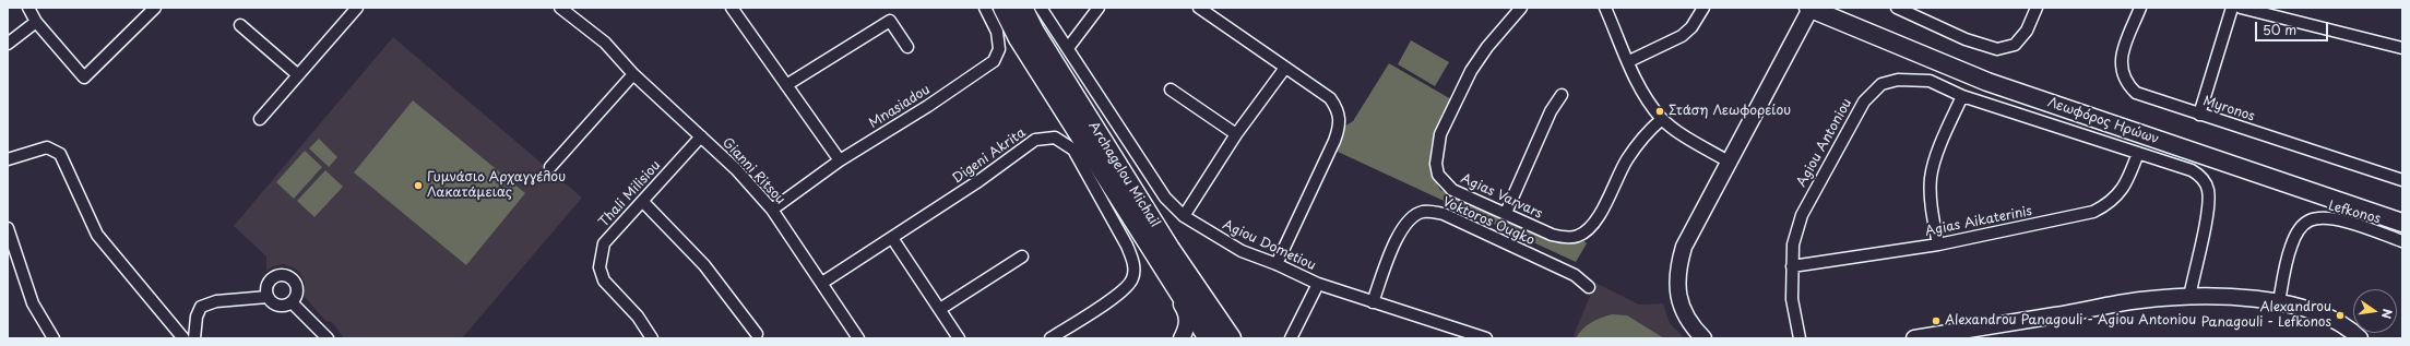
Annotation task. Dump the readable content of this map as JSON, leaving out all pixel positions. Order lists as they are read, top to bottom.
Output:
{
  "streets": {
    "highway": ["Archagelou Michail"],
    "main road": ["Λεωφόρος Ηρώων"],
    "street": [
      "Mnasiadou",
      "Myronos",
      "Agiou Antoniou",
      "Digeni Akrita",
      "Gianni Ritsou",
      "Thali Milisiou",
      "Agias Varvars",
      "Lefkonos",
      "Voktoros Ougko",
      "Agias Aikaterinis",
      "Agiou Dometiou"
    ]
  },
  "crossings": [
    ["Mnasiadou", "Gianni Ritsou"],
    ["Agiou Antoniou", "Agias Aikaterinis"],
    ["Digeni Akrita", "Gianni Ritsou"],
    ["Gianni Ritsou", "Thali Milisiou"],
    ["Voktoros Ougko", "Agiou Dometiou"]
  ],
  "places": [
    "Στάση Λεωφορείου",
    "Γυμνάσιο Αρχαγγέλου Λακατάμειας",
    "Alexandrou Panagouli - Lefkonos",
    "Alexandrou Panagouli - Agiou Antoniou"
  ],
  "scale_bar": "50 m",
  "north": "right"
}
